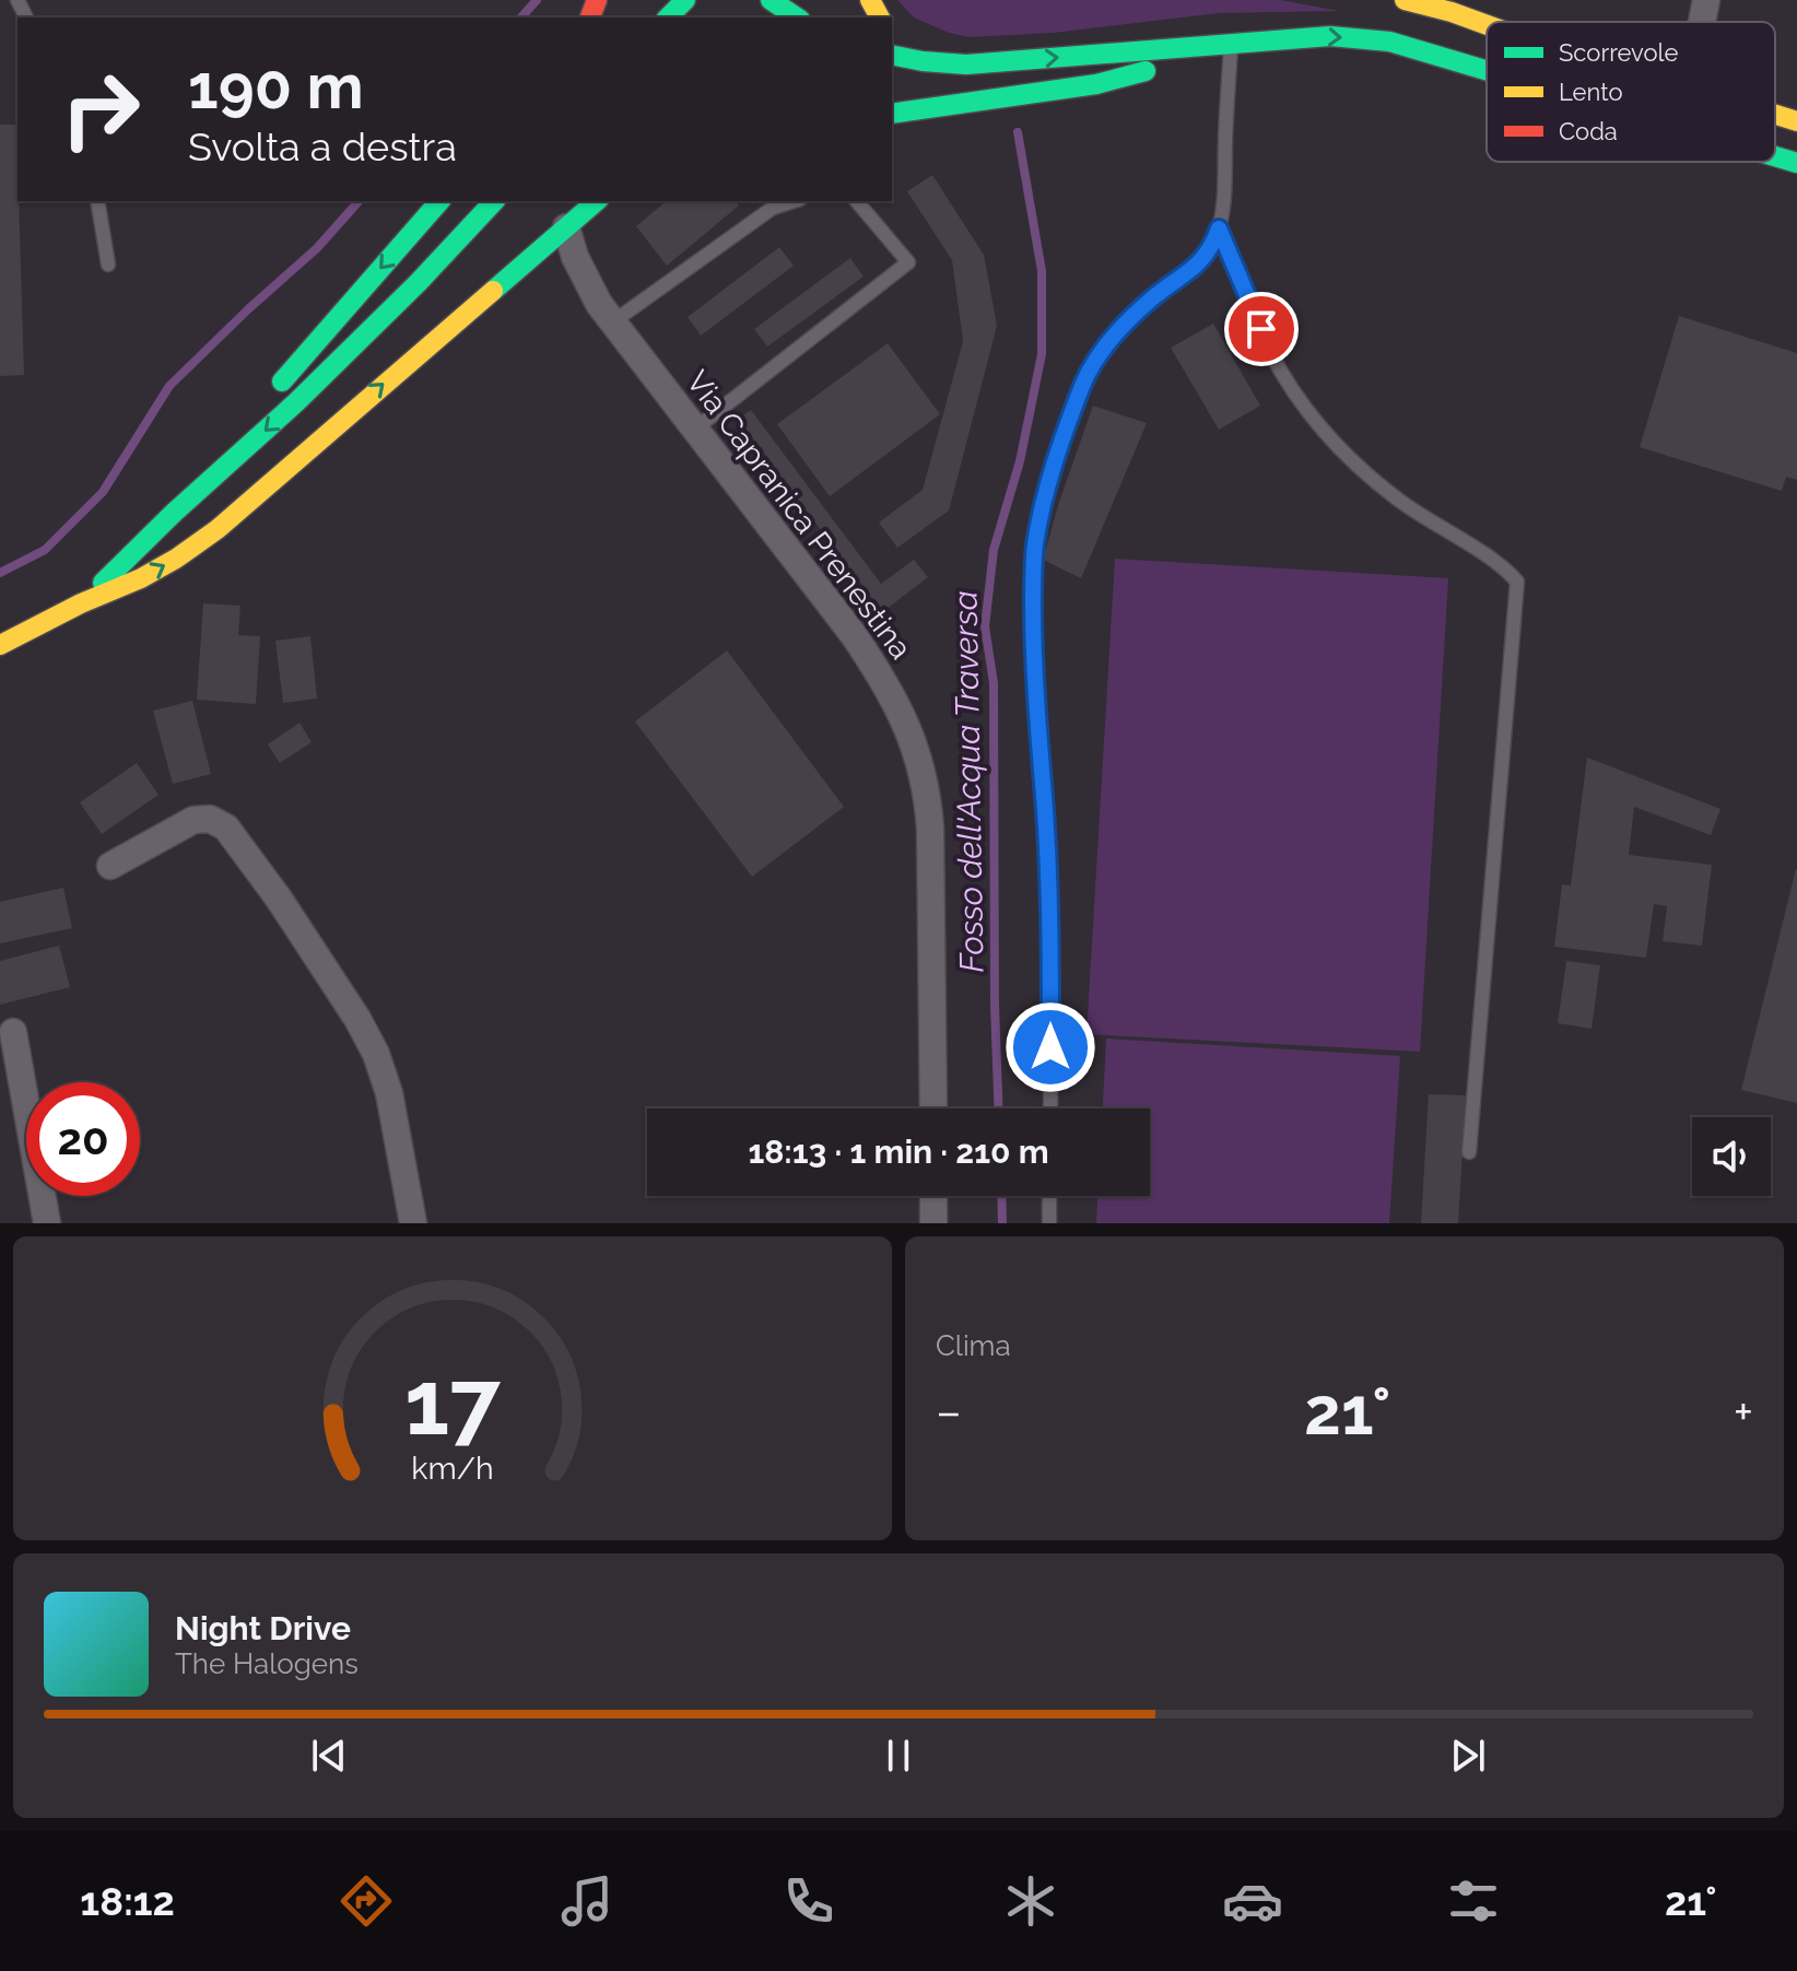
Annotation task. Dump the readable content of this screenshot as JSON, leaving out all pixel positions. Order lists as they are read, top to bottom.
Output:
{
  "streets": {
    "street": ["Via Capranica Prenestina"]
  },
  "water": ["Fosso dell'Acqua Traversa"],
  "legend": ["Scorrevole", "Lento", "Coda"],
  "page": {
    "turn": ["190 m", "Svolta a destra"],
    "limit": "20",
    "trip": "18:13 · 1 min · 210 m",
    "tile": "Clima",
    "heat": ["−", "21°", "+"],
    "song": ["Night Drive", "The Halogens"],
    "tabs": ["18:12", "21°"],
    "gauge": ["17", "km/h"]
  }
}
